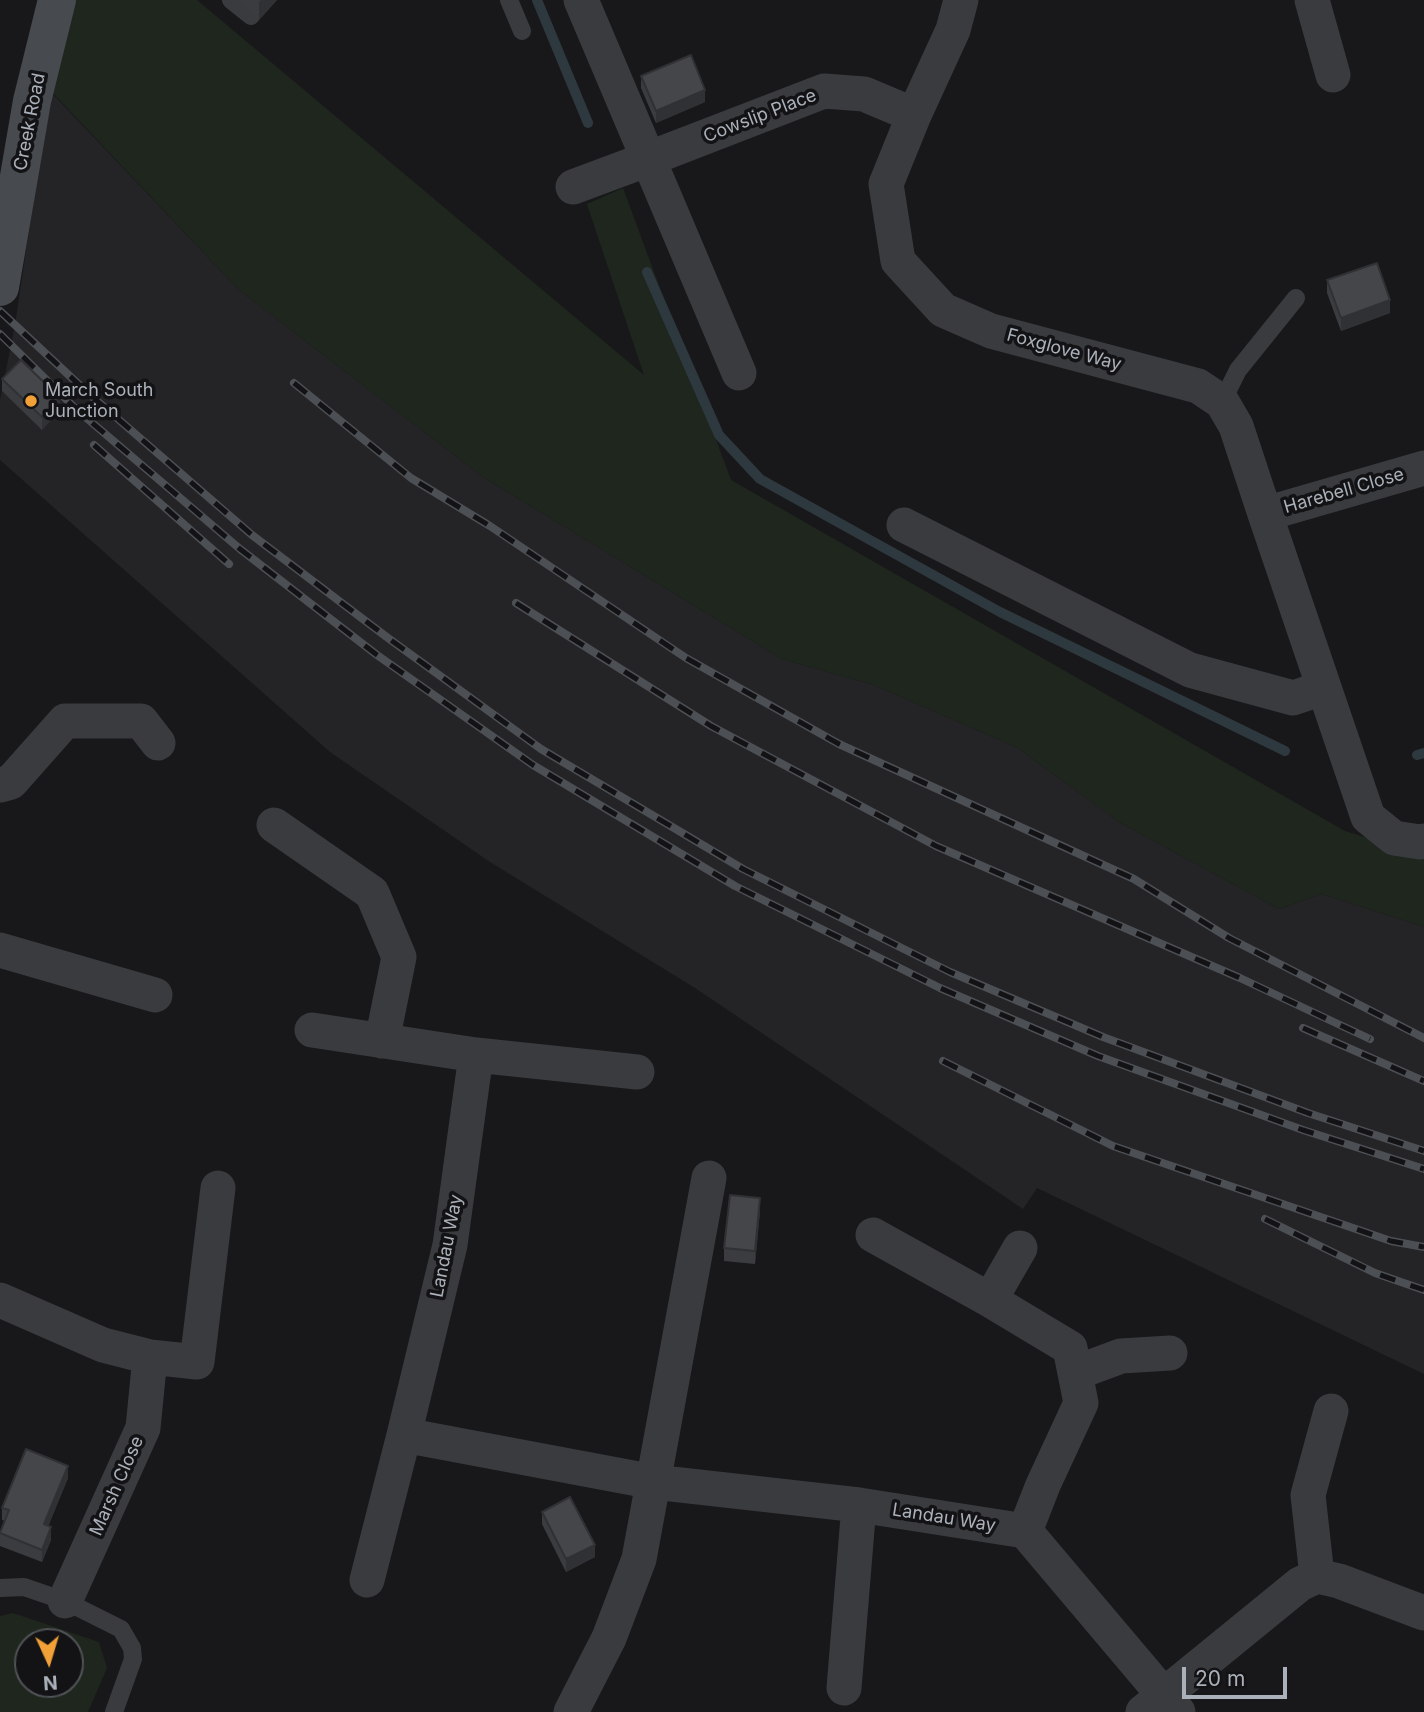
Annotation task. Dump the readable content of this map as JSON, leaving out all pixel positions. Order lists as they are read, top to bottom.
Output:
{
  "streets": {
    "street": [
      "Cowslip Place",
      "Creek Road",
      "Foxglove Way",
      "Harebell Close",
      "Landau Way",
      "Marsh Close"
    ]
  },
  "crossings": [
    ["Cowslip Place", "Foxglove Way"]
  ],
  "places": ["March South Junction"],
  "scale_bar": "20 m",
  "north": "bottom"
}
